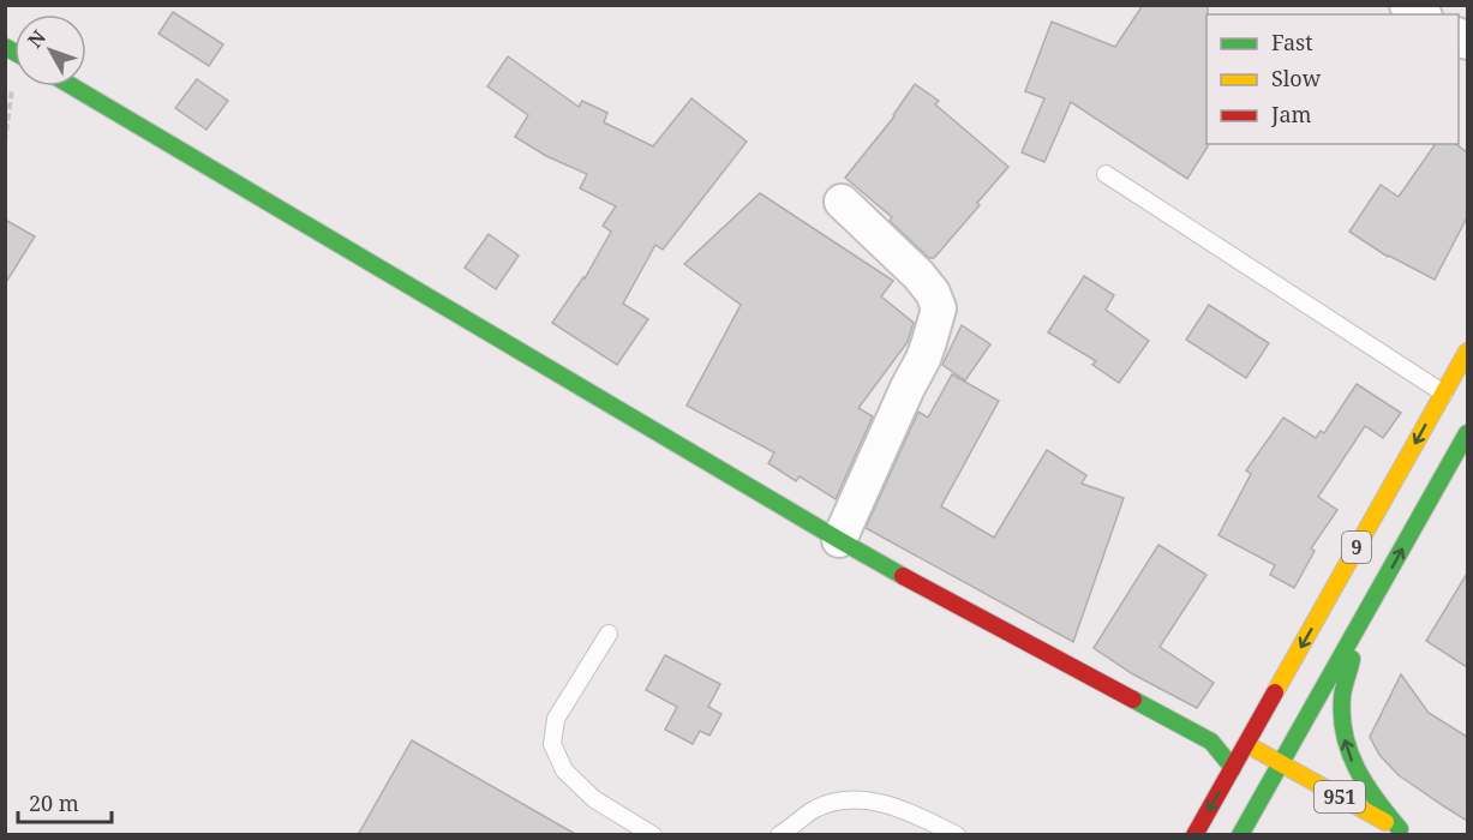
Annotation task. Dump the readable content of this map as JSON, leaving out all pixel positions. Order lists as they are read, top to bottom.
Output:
{
  "streets": {
    "main road": ["9", "951"]
  },
  "crossings": [
    ["9", "951"]
  ],
  "legend": ["Fast", "Slow", "Jam"],
  "scale_bar": "20 m",
  "north": "top left"
}
